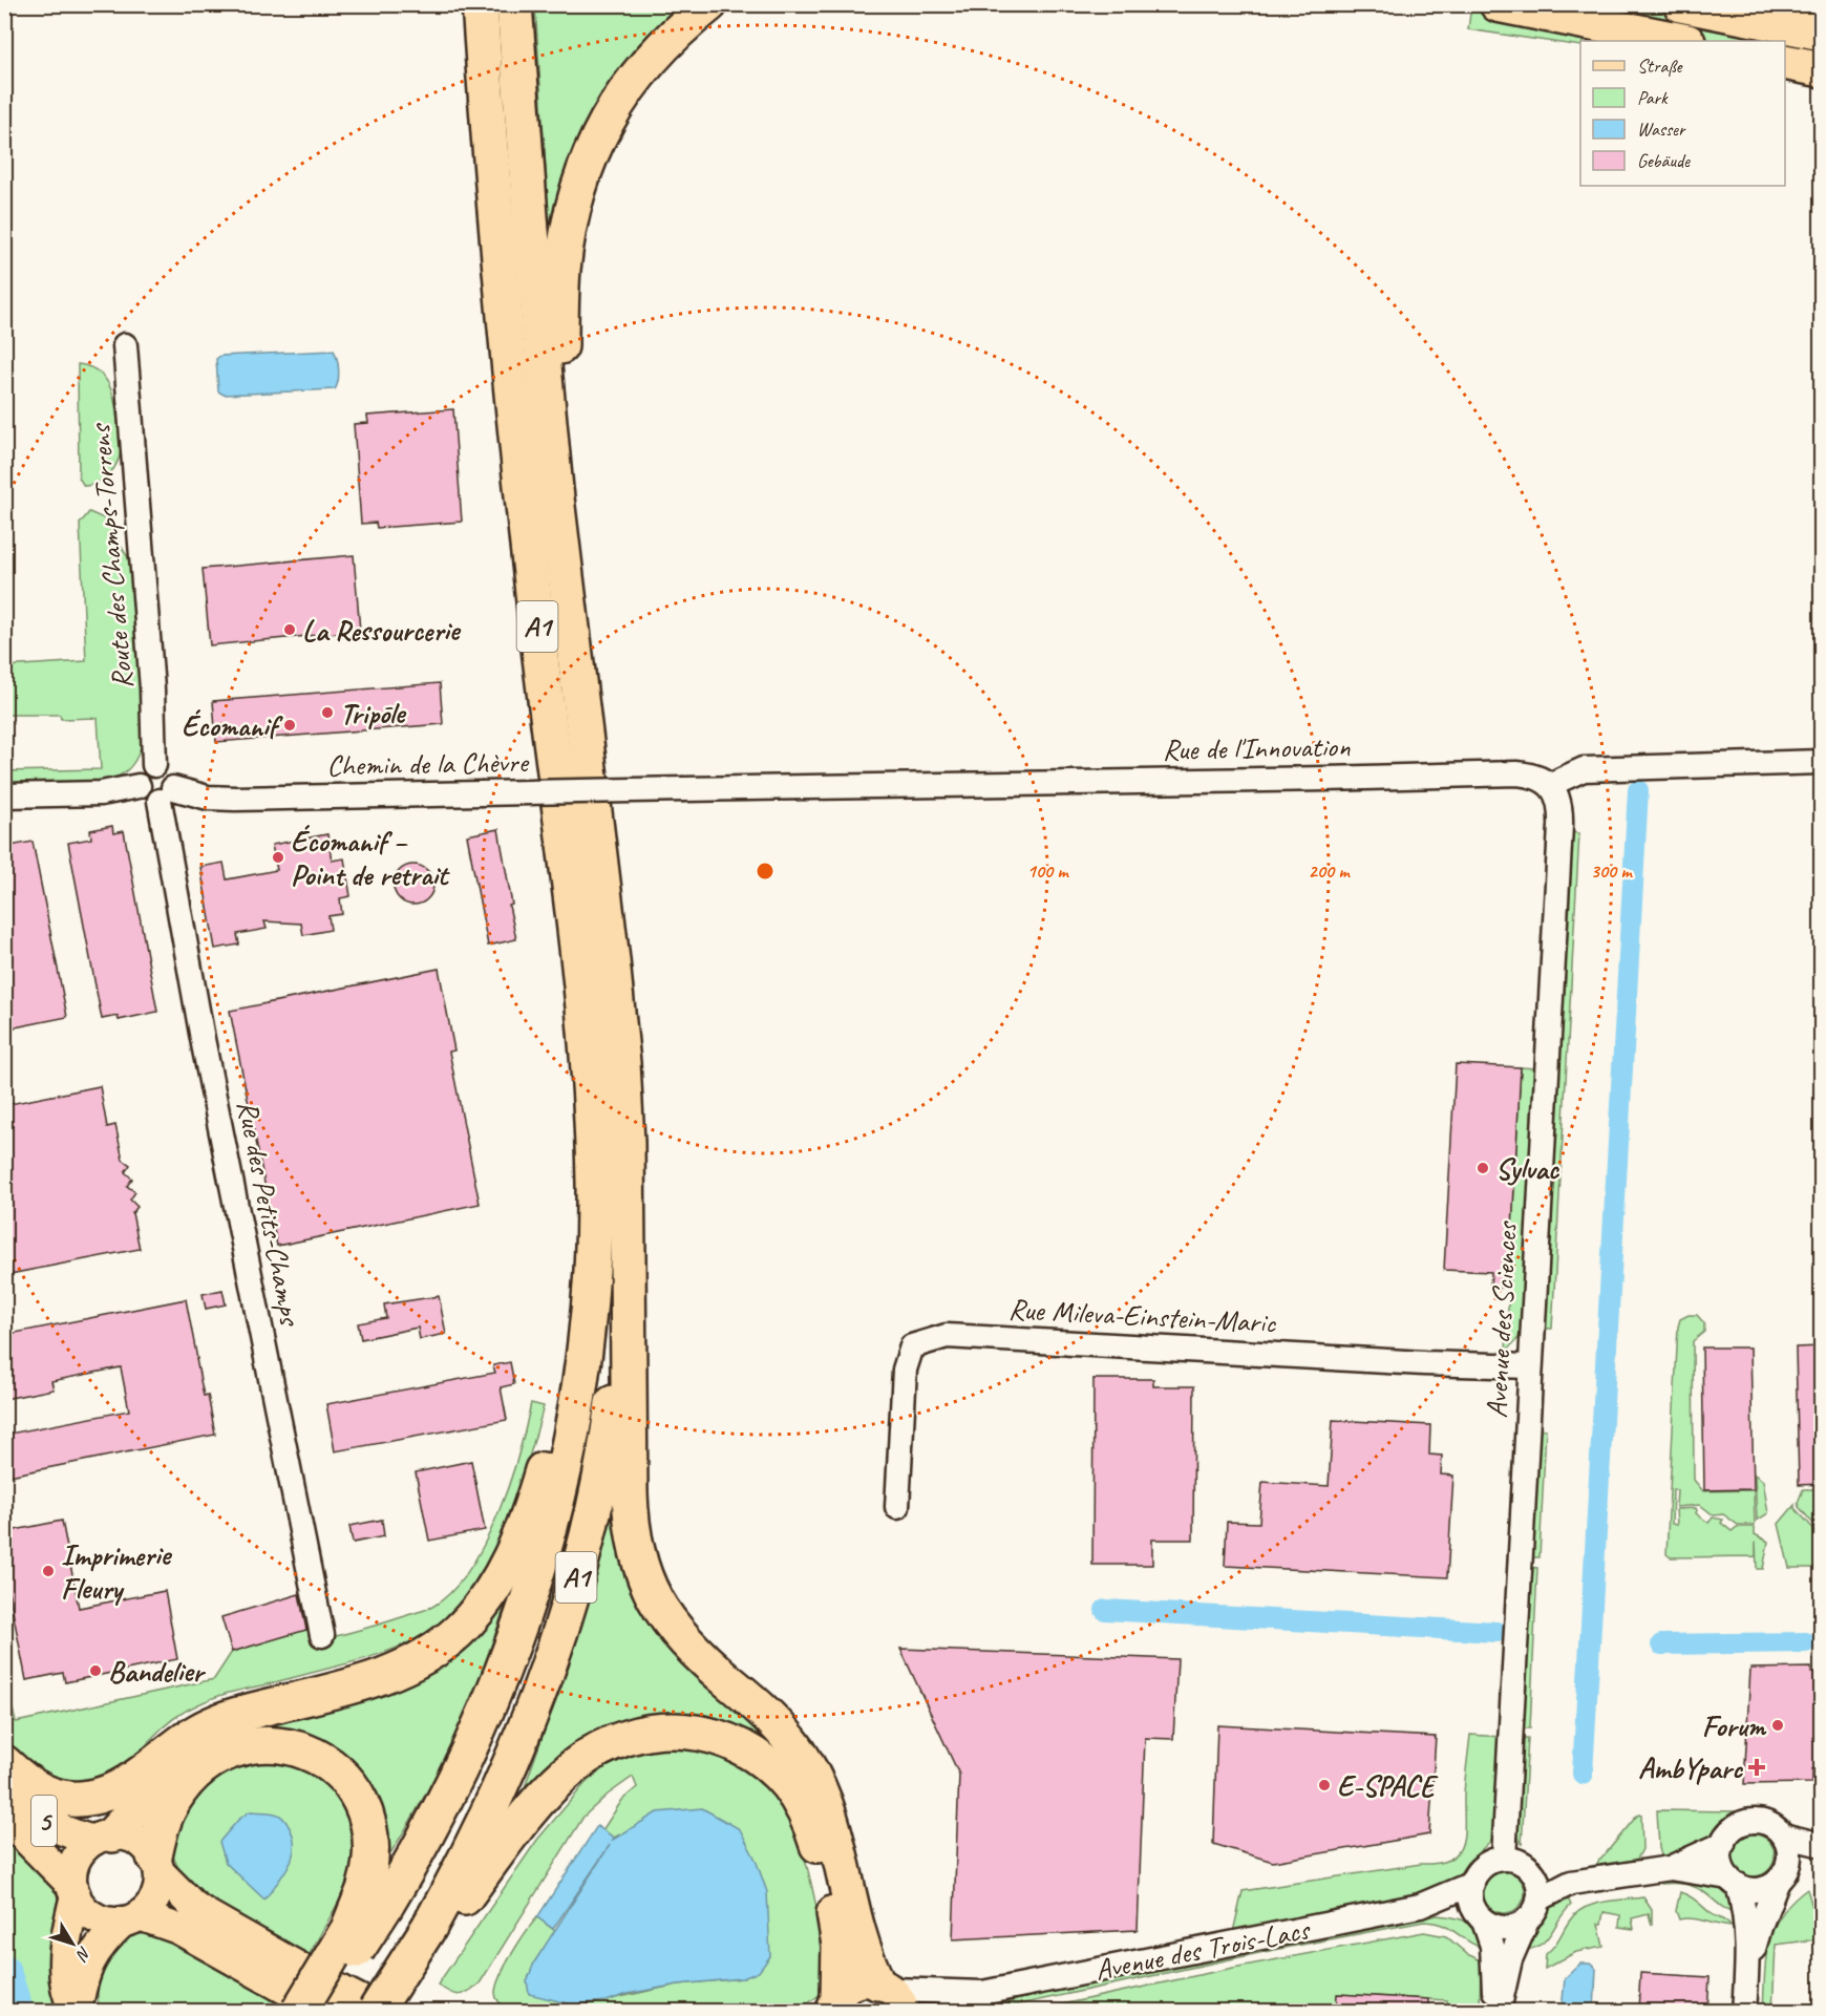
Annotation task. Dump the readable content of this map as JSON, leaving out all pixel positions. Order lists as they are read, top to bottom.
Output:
{
  "streets": {
    "highway": ["A1"],
    "main road": ["5", "Avenue des Trois-Lacs"],
    "street": [
      "Route des Champs-Torrens",
      "Rue de l'Innovation",
      "Chemin de la Chèvre",
      "Rue des Petits-Champs",
      "Rue Mileva-Einstein-Maric",
      "Avenue des Sciences"
    ]
  },
  "crossings": [
    ["Route des Champs-Torrens", "Chemin de la Chèvre"],
    ["Route des Champs-Torrens", "Rue des Petits-Champs"],
    ["Rue de l'Innovation", "Chemin de la Chèvre"],
    ["Rue de l'Innovation", "Avenue des Sciences"],
    ["Chemin de la Chèvre", "Rue des Petits-Champs"],
    ["Rue Mileva-Einstein-Maric", "Avenue des Sciences"],
    ["Avenue des Sciences", "Avenue des Trois-Lacs"]
  ],
  "places": {
    "other": [
      "La Ressourcerie",
      "Tripōle",
      "Écomanif",
      "Écomanif – Point de retrait",
      "Sylvac",
      "Imprimerie Fleury",
      "Bandelier",
      "Forum",
      "E-SPACE"
    ],
    "health": ["AmbYparc"]
  },
  "legend": [
    "Straße",
    "Park",
    "Wasser",
    "Gebäude"
  ],
  "north": "bottom right",
  "rings": ["100 m", "200 m", "300 m"]
}
